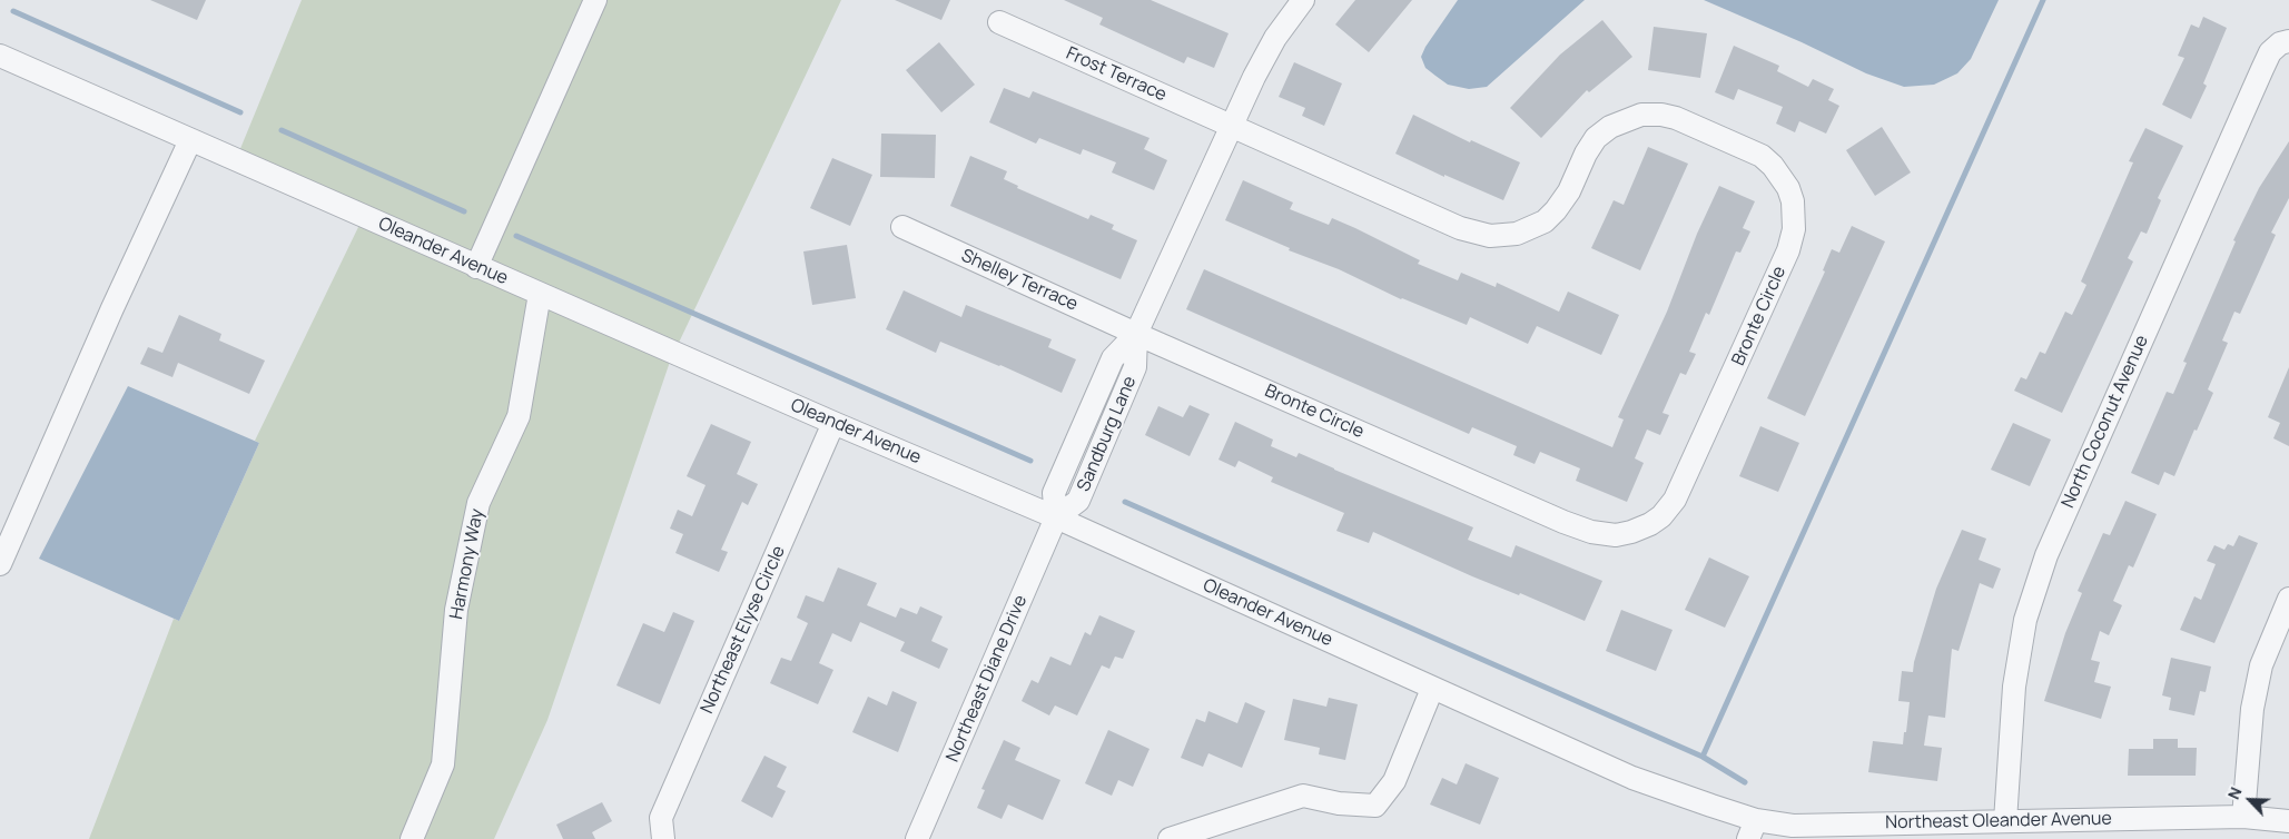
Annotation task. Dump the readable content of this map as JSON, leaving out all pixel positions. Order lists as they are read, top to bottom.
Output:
{
  "streets": {
    "street": [
      "Frost Terrace",
      "Oleander Avenue",
      "Shelley Terrace",
      "Bronte Circle",
      "North Coconut Avenue",
      "Sandburg Lane",
      "Harmony Way",
      "Northeast Elyse Circle",
      "Northeast Diane Drive",
      "Northeast Oleander Avenue"
    ]
  },
  "crossings": [
    ["Frost Terrace", "Bronte Circle"],
    ["Frost Terrace", "Sandburg Lane"],
    ["Oleander Avenue", "Sandburg Lane"],
    ["Oleander Avenue", "Harmony Way"],
    ["Oleander Avenue", "Northeast Elyse Circle"],
    ["Oleander Avenue", "Northeast Diane Drive"],
    ["Oleander Avenue", "Northeast Oleander Avenue"],
    ["Shelley Terrace", "Bronte Circle"],
    ["Shelley Terrace", "Sandburg Lane"],
    ["Bronte Circle", "Sandburg Lane"],
    ["North Coconut Avenue", "Northeast Oleander Avenue"],
    ["Sandburg Lane", "Northeast Diane Drive"]
  ],
  "north": "top left"
}
